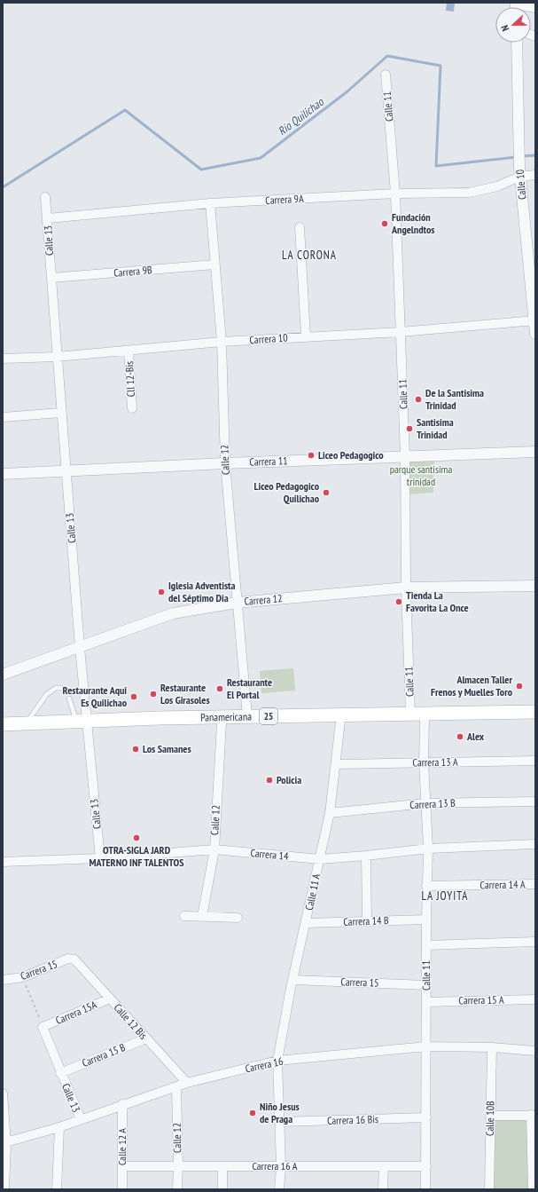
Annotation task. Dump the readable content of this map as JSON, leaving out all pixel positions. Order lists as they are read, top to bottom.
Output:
{
  "streets": {
    "main road": ["25", "Panamericana"],
    "street": [
      "Calle 11",
      "Calle 10",
      "Carrera 9A",
      "Calle 13",
      "Carrera 9B",
      "Carrera 10",
      "Cll 12-Bis",
      "Calle 12",
      "Carrera 11",
      "Carrera 12",
      "Carrera 13 A",
      "Carrera 13 B",
      "Carrera 14",
      "Carrera 14 A",
      "Calle 11 A",
      "Carrera 14 B",
      "Carrera 15",
      "Carrera 15 A",
      "Carrera 15A",
      "Calle 12 Bis",
      "Carrera 15 B",
      "Carrera 16",
      "Calle 10B",
      "Carrera 16 Bis",
      "Calle 12 A",
      "Carrera 16 A"
    ]
  },
  "crossings": [
    ["Calle 11", "Carrera 9A"],
    ["Calle 11", "Carrera 10"],
    ["Calle 11", "Carrera 11"],
    ["Calle 11", "Carrera 12"],
    ["Calle 11", "Panamericana"],
    ["Calle 11", "Carrera 13 A"],
    ["Calle 11", "Carrera 13 B"],
    ["Calle 11", "Carrera 14"],
    ["Calle 11", "Carrera 14 A"],
    ["Calle 11", "Carrera 14 B"],
    ["Calle 11", "Carrera 15"],
    ["Calle 11", "Carrera 15 A"],
    ["Calle 11", "Carrera 16"],
    ["Calle 11", "Carrera 16 Bis"],
    ["Calle 11", "Carrera 16 A"],
    ["Calle 10", "Carrera 9A"],
    ["Calle 10", "Carrera 10"],
    ["Carrera 9A", "Calle 13"],
    ["Carrera 9A", "Calle 12"],
    ["Calle 13", "Carrera 9B"],
    ["Calle 13", "Carrera 10"],
    ["Calle 13", "Carrera 11"],
    ["Calle 13", "Carrera 12"],
    ["Calle 13", "Panamericana"],
    ["Calle 13", "Carrera 14"],
    ["Calle 13", "Carrera 15A"],
    ["Calle 13", "Carrera 15 B"],
    ["Calle 13", "Carrera 16"],
    ["Carrera 9B", "Calle 12"],
    ["Carrera 10", "Cll 12-Bis"],
    ["Carrera 10", "Calle 12"],
    ["Calle 12", "Carrera 11"],
    ["Calle 12", "Carrera 12"],
    ["Calle 12", "Panamericana"],
    ["Calle 12", "Carrera 14"],
    ["Calle 12", "Carrera 16"],
    ["Calle 12", "Carrera 16 A"],
    ["Panamericana", "Calle 11 A"],
    ["Carrera 13 A", "Calle 11 A"],
    ["Carrera 13 B", "Calle 11 A"],
    ["Carrera 14", "Calle 11 A"],
    ["Calle 11 A", "Carrera 14 B"],
    ["Calle 11 A", "Carrera 15"],
    ["Calle 11 A", "Carrera 16"],
    ["Calle 11 A", "Carrera 16 Bis"],
    ["Calle 11 A", "Carrera 16 A"],
    ["Carrera 15", "Calle 12 Bis"],
    ["Carrera 15A", "Calle 12 Bis"],
    ["Calle 12 Bis", "Carrera 15 B"],
    ["Calle 12 Bis", "Carrera 16"],
    ["Carrera 16", "Calle 10B"],
    ["Carrera 16", "Calle 12 A"],
    ["Calle 12 A", "Carrera 16 A"]
  ],
  "districts": ["LA CORONA", "LA JOYITA"],
  "water": ["Río Quilichao"],
  "parks": ["parque santisima trinidad"],
  "places": [
    "Fundación Angelndtos",
    "De la Santisima Trinidad",
    "Santisima Trinidad",
    "Liceo Pedagogico",
    "Liceo Pedagogico Quilichao",
    "Iglesia Adventista del Séptimo Dia",
    "Tienda La Favorita La Once",
    "Almacen Taller Frenos y Muelles Toro",
    "Restaurante El Portal",
    "Restaurante Los Girasoles",
    "Restaurante Aqui Es Quilichao",
    "Alex",
    "Los Samanes",
    "Policia",
    "OTRA-SIGLA JARD MATERNO INF TALENTOS",
    "Niño Jesus de Praga"
  ],
  "north": "left"
}
